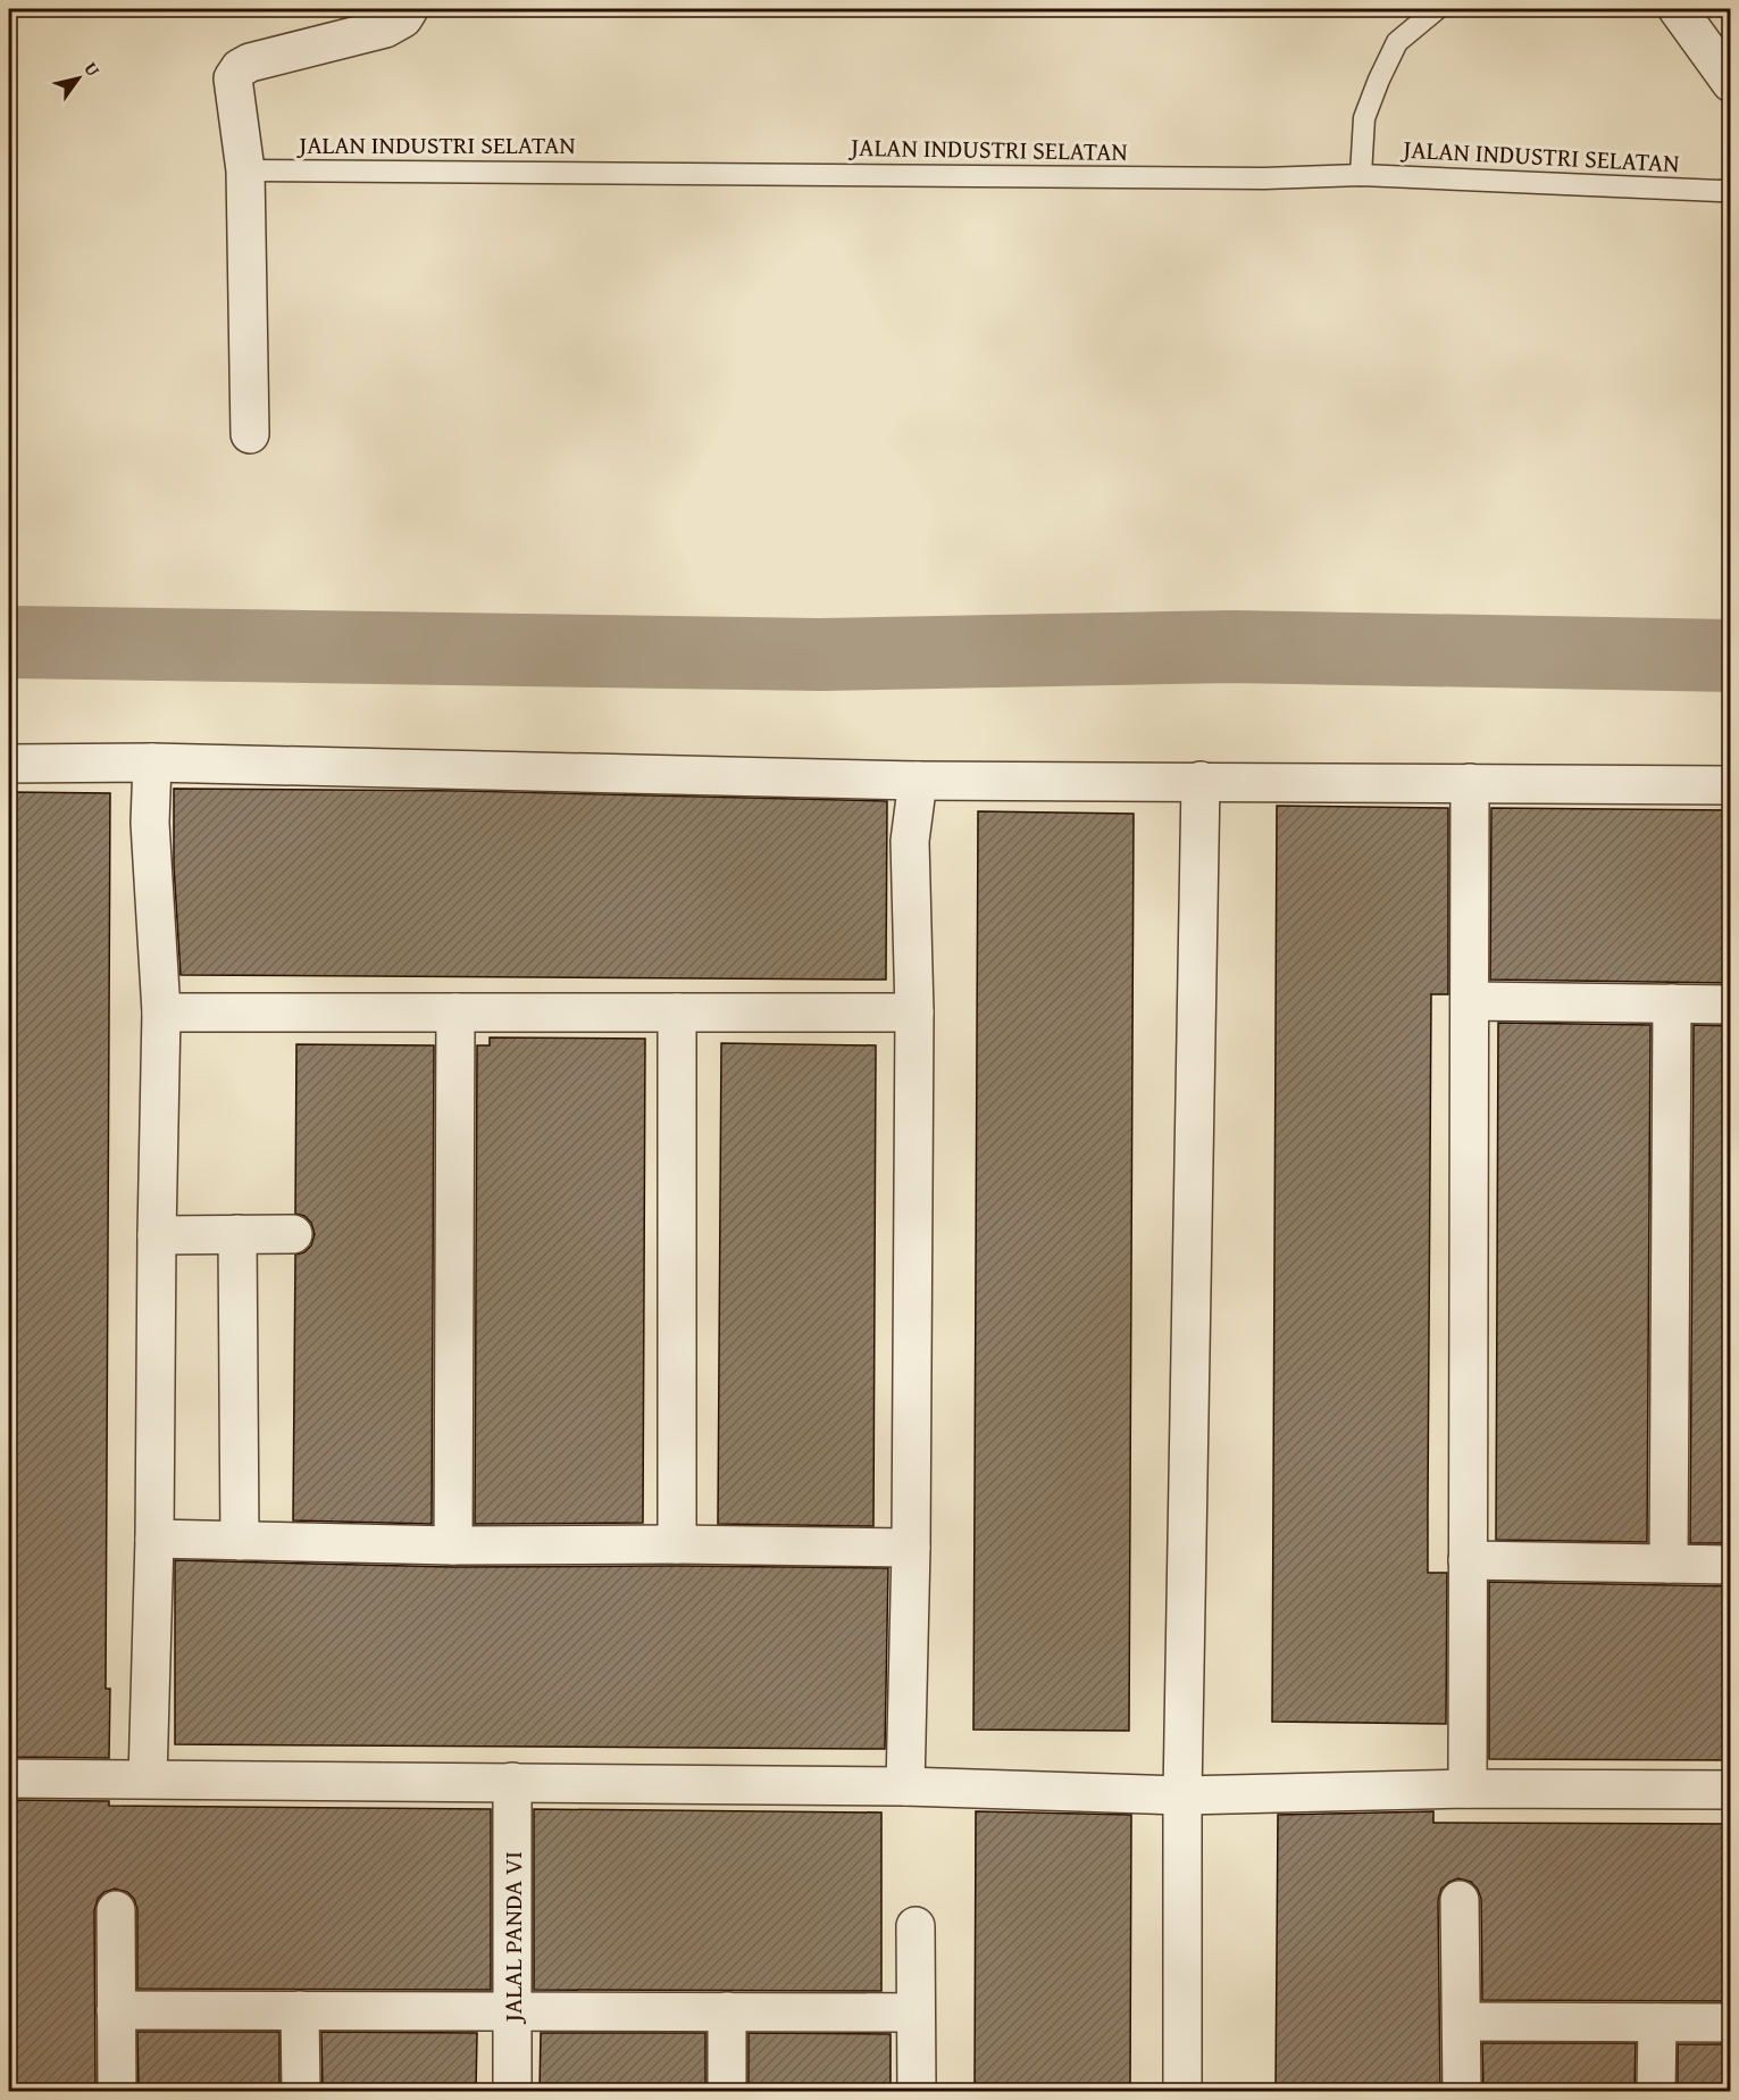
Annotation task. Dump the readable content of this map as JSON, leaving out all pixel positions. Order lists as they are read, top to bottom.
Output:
{
  "streets": {
    "street": ["JALAL PANDA VI"],
    "lane": ["JALAN INDUSTRI SELATAN"]
  },
  "north": "top right"
}
